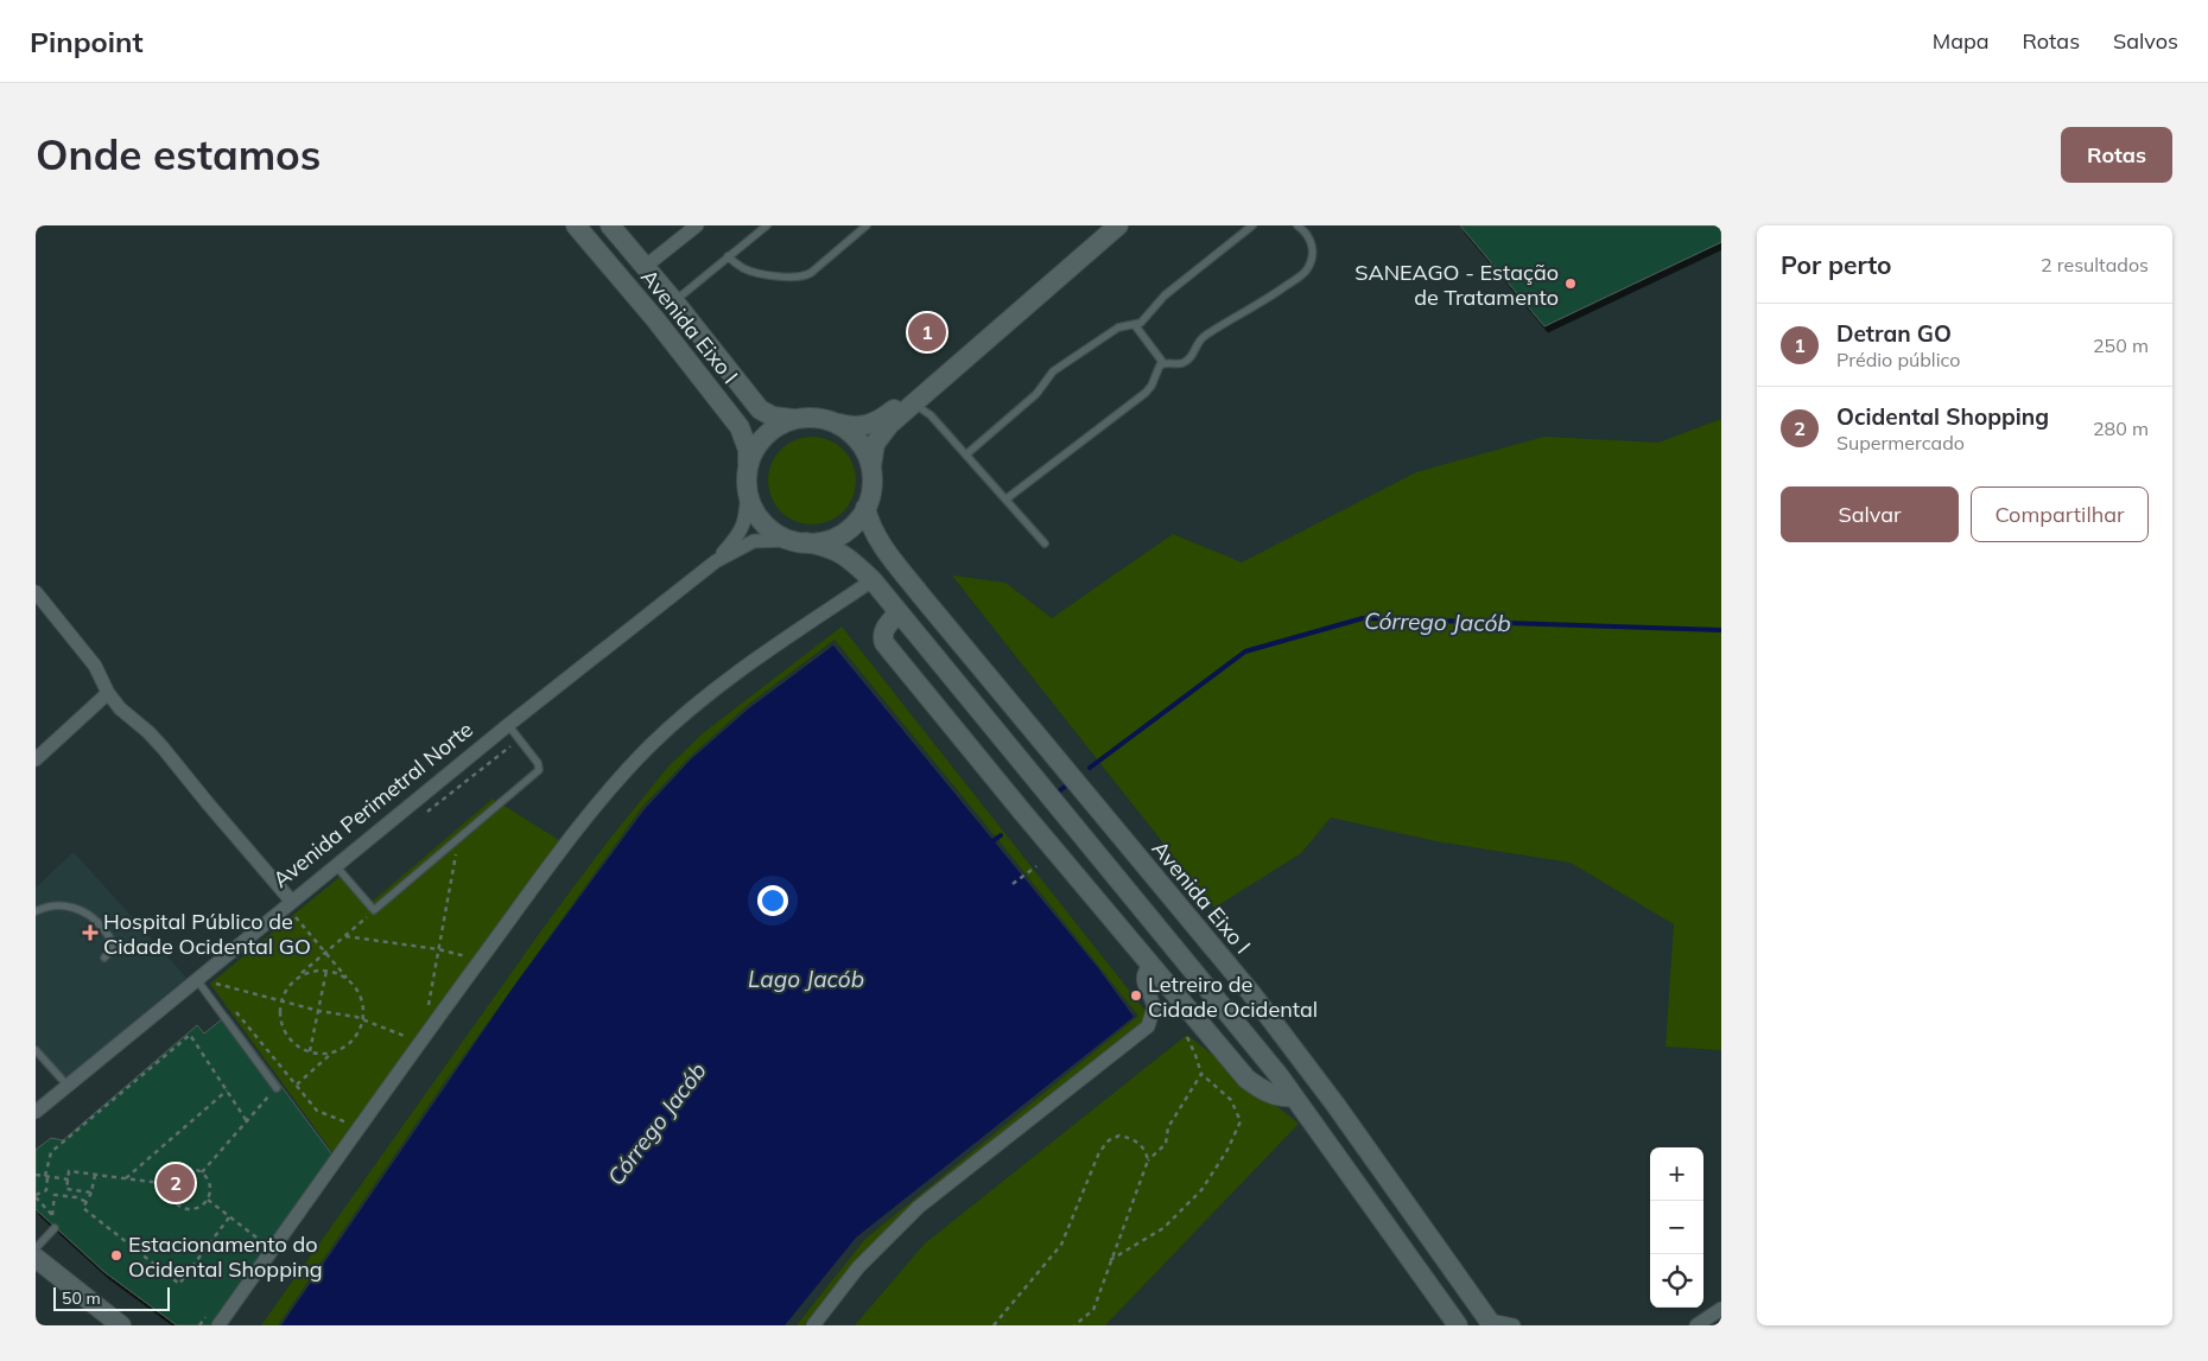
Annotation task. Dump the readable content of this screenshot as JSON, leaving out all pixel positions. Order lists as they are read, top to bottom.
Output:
{
  "streets": {
    "main road": ["Avenida Eixo I"],
    "street": ["Avenida Perimetral Norte"]
  },
  "crossings": [
    ["Avenida Eixo I", "Avenida Perimetral Norte"]
  ],
  "water": ["Córrego Jacób", "Lago Jacób"],
  "places": {
    "other": ["SANEAGO - Estação de Tratamento", "Letreiro de Cidade Ocidental", "Estacionamento do Ocidental Shopping"],
    "health": ["Hospital Público de Cidade Ocidental GO"]
  },
  "scale_bar": "50 m",
  "page": {
    "header": "Pinpoint",
    "nav": ["Mapa", "Rotas", "Salvos"],
    "buttons": [
      "Rotas",
      ["Salvar", "Compartilhar"]
    ],
    "title": "Onde estamos",
    "heading": ["Por perto", "2 resultados"],
    "list": [
      {
        "mark": "1",
        "name": "Detran GO",
        "note": "Prédio público",
        "value": "250 m"
      },
      {
        "mark": "2",
        "name": "Ocidental Shopping",
        "note": "Supermercado",
        "value": "280 m"
      }
    ],
    "pins": ["1", "2"],
    "map_buttons": ["+", "−"],
    "scale": "50 m"
  }
}
